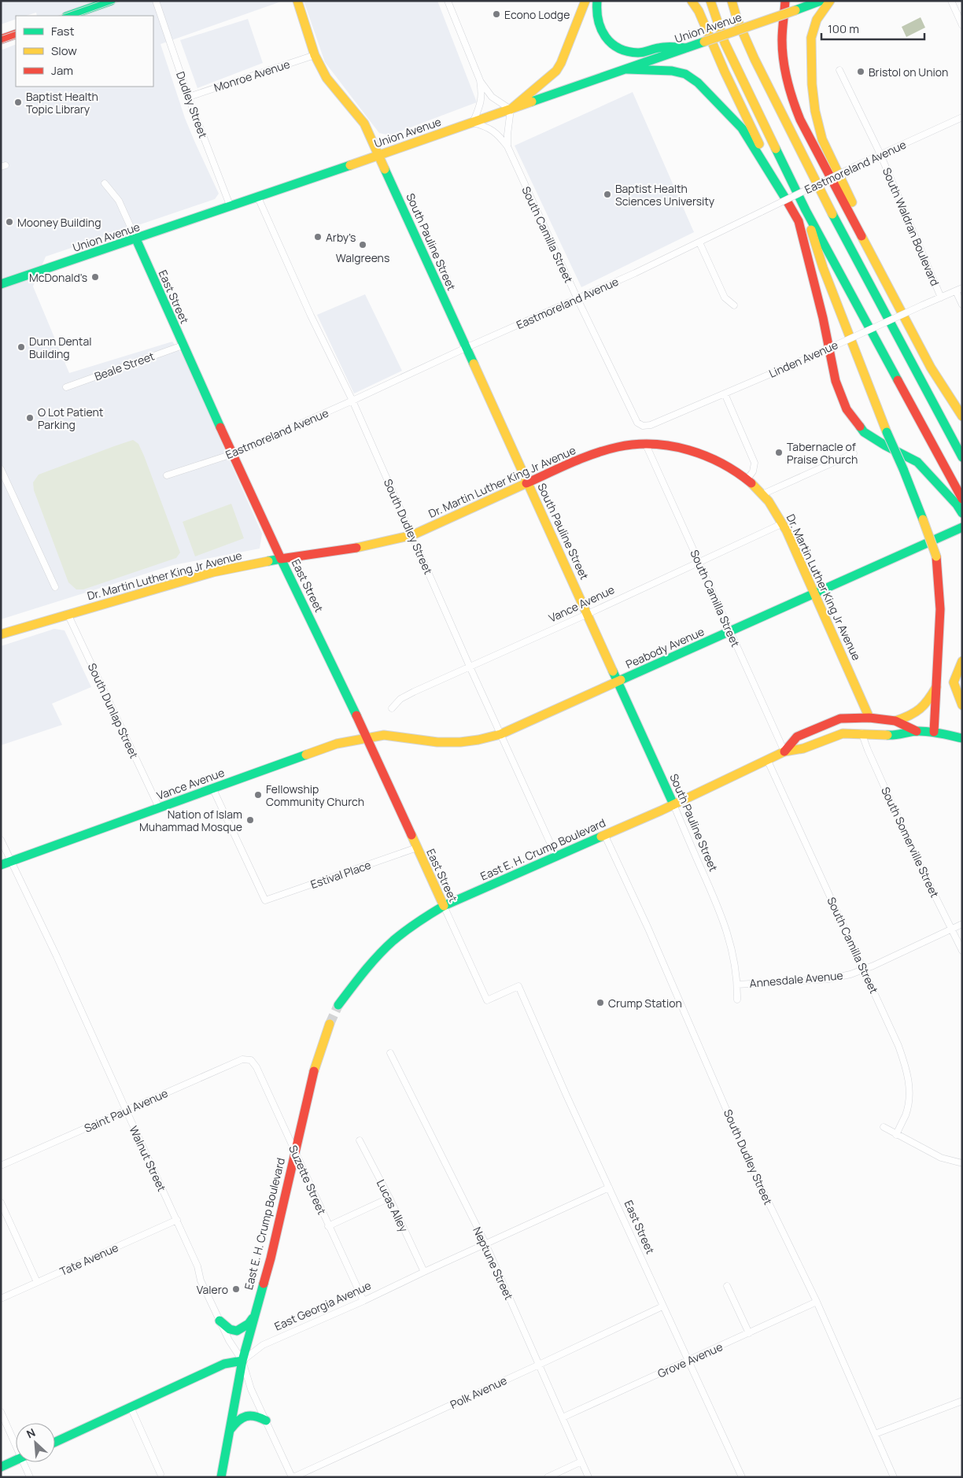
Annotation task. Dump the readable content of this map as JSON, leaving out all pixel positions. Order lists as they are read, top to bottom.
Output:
{
  "streets": {
    "main road": [
      "Union Avenue",
      "South Pauline Street",
      "East Street",
      "Dr. Martin Luther King Jr Avenue",
      "Vance Avenue",
      "Peabody Avenue",
      "East E. H. Crump Boulevard",
      "East Georgia Avenue"
    ],
    "street": [
      "Monroe Avenue",
      "Dudley Street",
      "Eastmoreland Avenue",
      "South Waldran Boulevard",
      "South Camilla Street",
      "Linden Avenue",
      "Beale Street",
      "South Dudley Street",
      "South Dunlap Street",
      "South Somerville Street",
      "Estival Place",
      "Annesdale Avenue",
      "Saint Paul Avenue",
      "Walnut Street",
      "Suzette Street",
      "Lucas Alley",
      "Tate Avenue",
      "Neptune Street",
      "Grove Avenue",
      "Polk Avenue"
    ]
  },
  "crossings": [
    ["Union Avenue", "Dudley Street"],
    ["Union Avenue", "South Camilla Street"],
    ["Union Avenue", "South Pauline Street"],
    ["Union Avenue", "East Street"],
    ["Union Avenue", "South Dudley Street"],
    ["Monroe Avenue", "Dudley Street"],
    ["Monroe Avenue", "South Pauline Street"],
    ["Eastmoreland Avenue", "South Waldran Boulevard"],
    ["Eastmoreland Avenue", "South Camilla Street"],
    ["Eastmoreland Avenue", "South Pauline Street"],
    ["Eastmoreland Avenue", "East Street"],
    ["Eastmoreland Avenue", "South Dudley Street"],
    ["South Waldran Boulevard", "Linden Avenue"],
    ["South Camilla Street", "Linden Avenue"],
    ["South Camilla Street", "Dr. Martin Luther King Jr Avenue"],
    ["South Camilla Street", "Vance Avenue"],
    ["South Camilla Street", "Peabody Avenue"],
    ["South Camilla Street", "East E. H. Crump Boulevard"],
    ["South Camilla Street", "Annesdale Avenue"],
    ["South Pauline Street", "Dr. Martin Luther King Jr Avenue"],
    ["South Pauline Street", "Vance Avenue"],
    ["South Pauline Street", "Peabody Avenue"],
    ["South Pauline Street", "East E. H. Crump Boulevard"],
    ["South Pauline Street", "Annesdale Avenue"],
    ["East Street", "Beale Street"],
    ["East Street", "Dr. Martin Luther King Jr Avenue"],
    ["East Street", "Vance Avenue"],
    ["East Street", "Peabody Avenue"],
    ["East Street", "East E. H. Crump Boulevard"],
    ["East Street", "Estival Place"],
    ["East Street", "East Georgia Avenue"],
    ["East Street", "Grove Avenue"],
    ["East Street", "Polk Avenue"],
    ["Dr. Martin Luther King Jr Avenue", "South Dudley Street"],
    ["Dr. Martin Luther King Jr Avenue", "Vance Avenue"],
    ["Dr. Martin Luther King Jr Avenue", "Peabody Avenue"],
    ["Dr. Martin Luther King Jr Avenue", "South Dunlap Street"],
    ["Dr. Martin Luther King Jr Avenue", "East E. H. Crump Boulevard"],
    ["South Dudley Street", "Vance Avenue"],
    ["South Dudley Street", "Peabody Avenue"],
    ["South Dudley Street", "East E. H. Crump Boulevard"],
    ["South Dudley Street", "Grove Avenue"],
    ["Vance Avenue", "Peabody Avenue"],
    ["Vance Avenue", "South Dunlap Street"],
    ["Vance Avenue", "Estival Place"],
    ["Vance Avenue", "Walnut Street"],
    ["South Somerville Street", "East E. H. Crump Boulevard"],
    ["South Somerville Street", "Annesdale Avenue"],
    ["East E. H. Crump Boulevard", "Walnut Street"],
    ["East E. H. Crump Boulevard", "Suzette Street"],
    ["East E. H. Crump Boulevard", "East Georgia Avenue"],
    ["Saint Paul Avenue", "Walnut Street"],
    ["Saint Paul Avenue", "Suzette Street"],
    ["Walnut Street", "Tate Avenue"],
    ["Walnut Street", "East Georgia Avenue"],
    ["Walnut Street", "Polk Avenue"],
    ["Suzette Street", "East Georgia Avenue"],
    ["Lucas Alley", "East Georgia Avenue"],
    ["Neptune Street", "East Georgia Avenue"],
    ["Neptune Street", "Grove Avenue"],
    ["Neptune Street", "Polk Avenue"]
  ],
  "places": [
    "Econo Lodge",
    "Bristol on Union",
    "Baptist Health Topic Library",
    "Baptist Health Sciences University",
    "Mooney Building",
    "Arby's",
    "Walgreens",
    "McDonald's",
    "Dunn Dental Building",
    "O Lot Patient Parking",
    "Tabernacle of Praise Church",
    "Fellowship Community Church",
    "Nation of Islam Muhammad Mosque",
    "Crump Station",
    "Valero"
  ],
  "legend": ["Fast", "Slow", "Jam"],
  "scale_bar": "100 m",
  "north": "top left"
}
